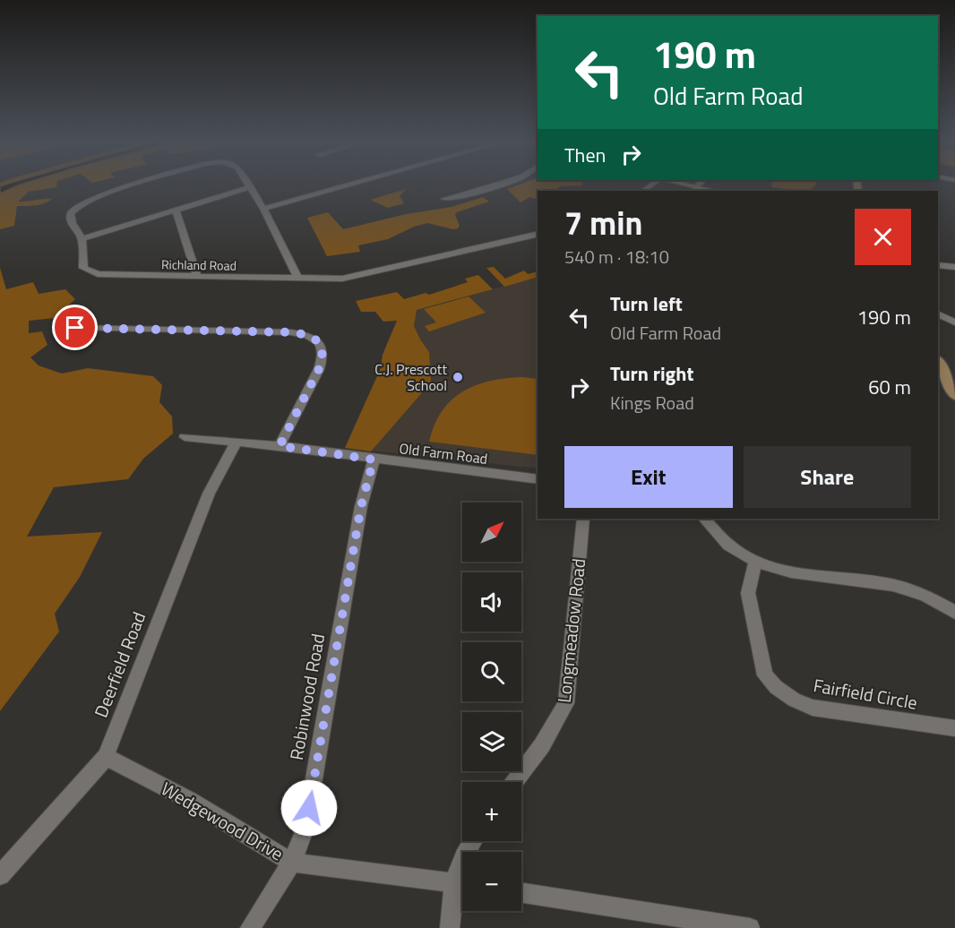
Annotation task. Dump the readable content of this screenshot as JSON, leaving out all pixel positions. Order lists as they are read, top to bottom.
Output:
{
  "streets": {
    "street": [
      "Richland Road",
      "Old Farm Road",
      "Longmeadow Road",
      "Deerfield Road",
      "Fairfield Circle",
      "Robinwood Road",
      "Wedgewood Drive"
    ]
  },
  "crossings": [
    ["Old Farm Road", "Deerfield Road"],
    ["Old Farm Road", "Robinwood Road"],
    ["Deerfield Road", "Wedgewood Drive"],
    ["Robinwood Road", "Wedgewood Drive"]
  ],
  "places": ["C.J. Prescott School"],
  "north": "top right",
  "page": {
    "turn": ["190 m", "Old Farm Road"],
    "then": "Then",
    "heading": ["7 min", "540 m · 18:10"],
    "list": [
      {
        "name": "Turn left",
        "note": "Old Farm Road",
        "value": "190 m"
      },
      {
        "name": "Turn right",
        "note": "Kings Road",
        "value": "60 m"
      }
    ],
    "buttons": ["Exit", "Share"],
    "map_buttons": ["+", "−"]
  }
}
